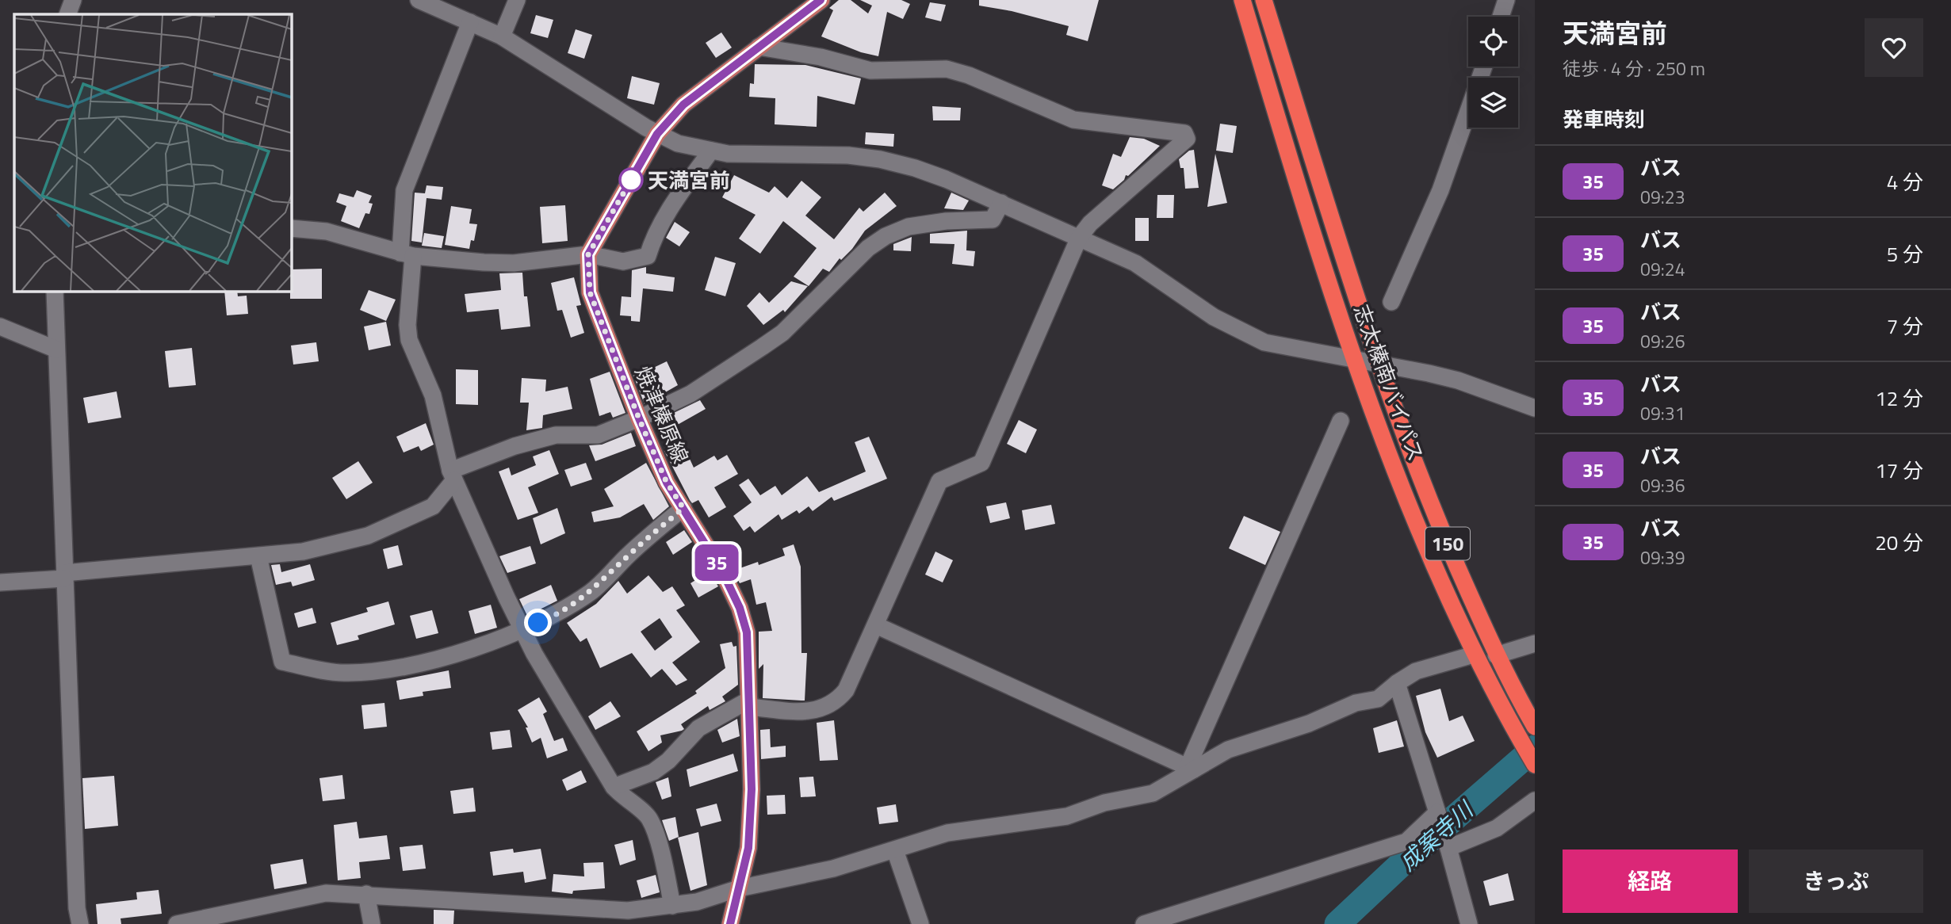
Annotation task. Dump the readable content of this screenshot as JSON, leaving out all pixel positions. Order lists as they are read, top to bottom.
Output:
{
  "streets": {
    "highway": ["志太榛南バイパス", "150"],
    "main road": ["焼津榛原線"]
  },
  "water": ["成案寺川"],
  "places": ["天満宮前"],
  "lines": ["bus line 35"],
  "page": {
    "on_map": "35",
    "heading": [
      ["天満宮前", "徒歩 · 4 分 · 250 m"],
      "発車時刻"
    ],
    "list": [
      {
        "mark": "35",
        "name": "バス",
        "note": "09:23",
        "value": "4 分"
      },
      {
        "mark": "35",
        "name": "バス",
        "note": "09:24",
        "value": "5 分"
      },
      {
        "mark": "35",
        "name": "バス",
        "note": "09:26",
        "value": "7 分"
      },
      {
        "mark": "35",
        "name": "バス",
        "note": "09:31",
        "value": "12 分"
      },
      {
        "mark": "35",
        "name": "バス",
        "note": "09:36",
        "value": "17 分"
      },
      {
        "mark": "35",
        "name": "バス",
        "note": "09:39",
        "value": "20 分"
      }
    ],
    "buttons": ["経路", "きっぷ"]
  }
}
